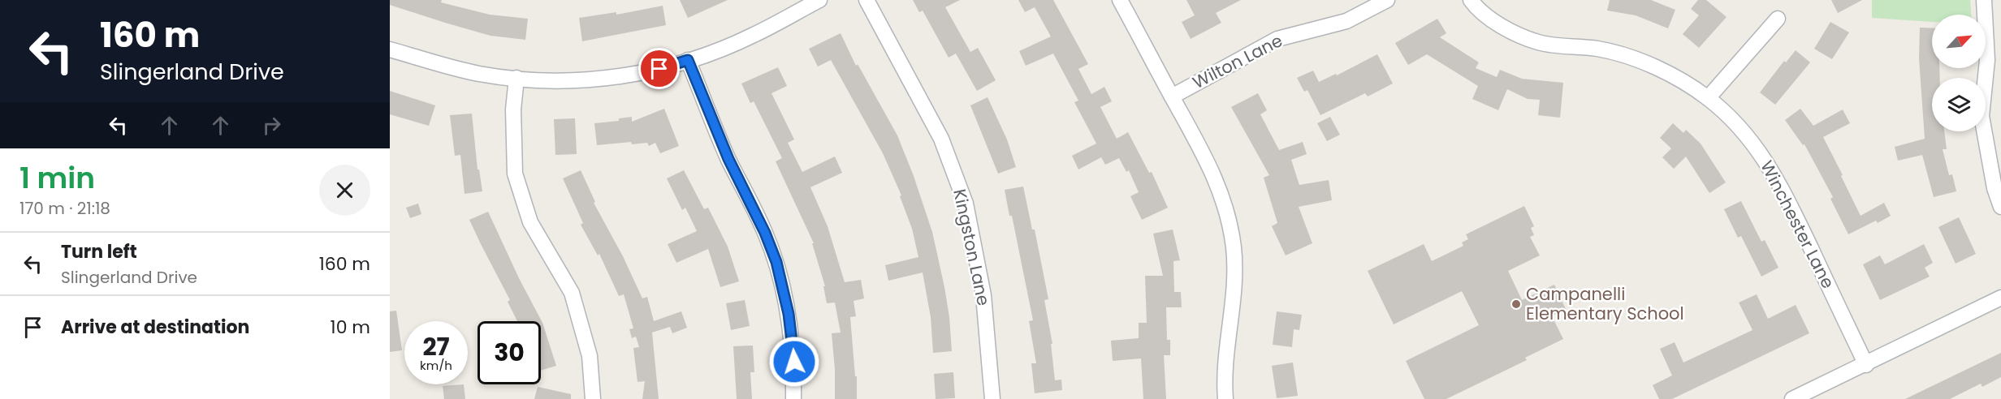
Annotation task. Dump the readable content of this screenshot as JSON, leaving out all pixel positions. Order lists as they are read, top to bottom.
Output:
{
  "streets": {
    "street": ["Wilton Lane", "Winchester Lane", "Kingston Lane"]
  },
  "places": ["Campanelli Elementary School"],
  "north": "top right",
  "page": {
    "turn": ["160 m", "Slingerland Drive"],
    "heading": ["1 min", "170 m · 21:18"],
    "list": [
      {
        "name": "Turn left",
        "note": "Slingerland Drive",
        "value": "160 m"
      },
      {
        "name": "Arrive at destination",
        "value": "10 m"
      }
    ],
    "speed": "27 km/h",
    "limit": "30"
  }
}
